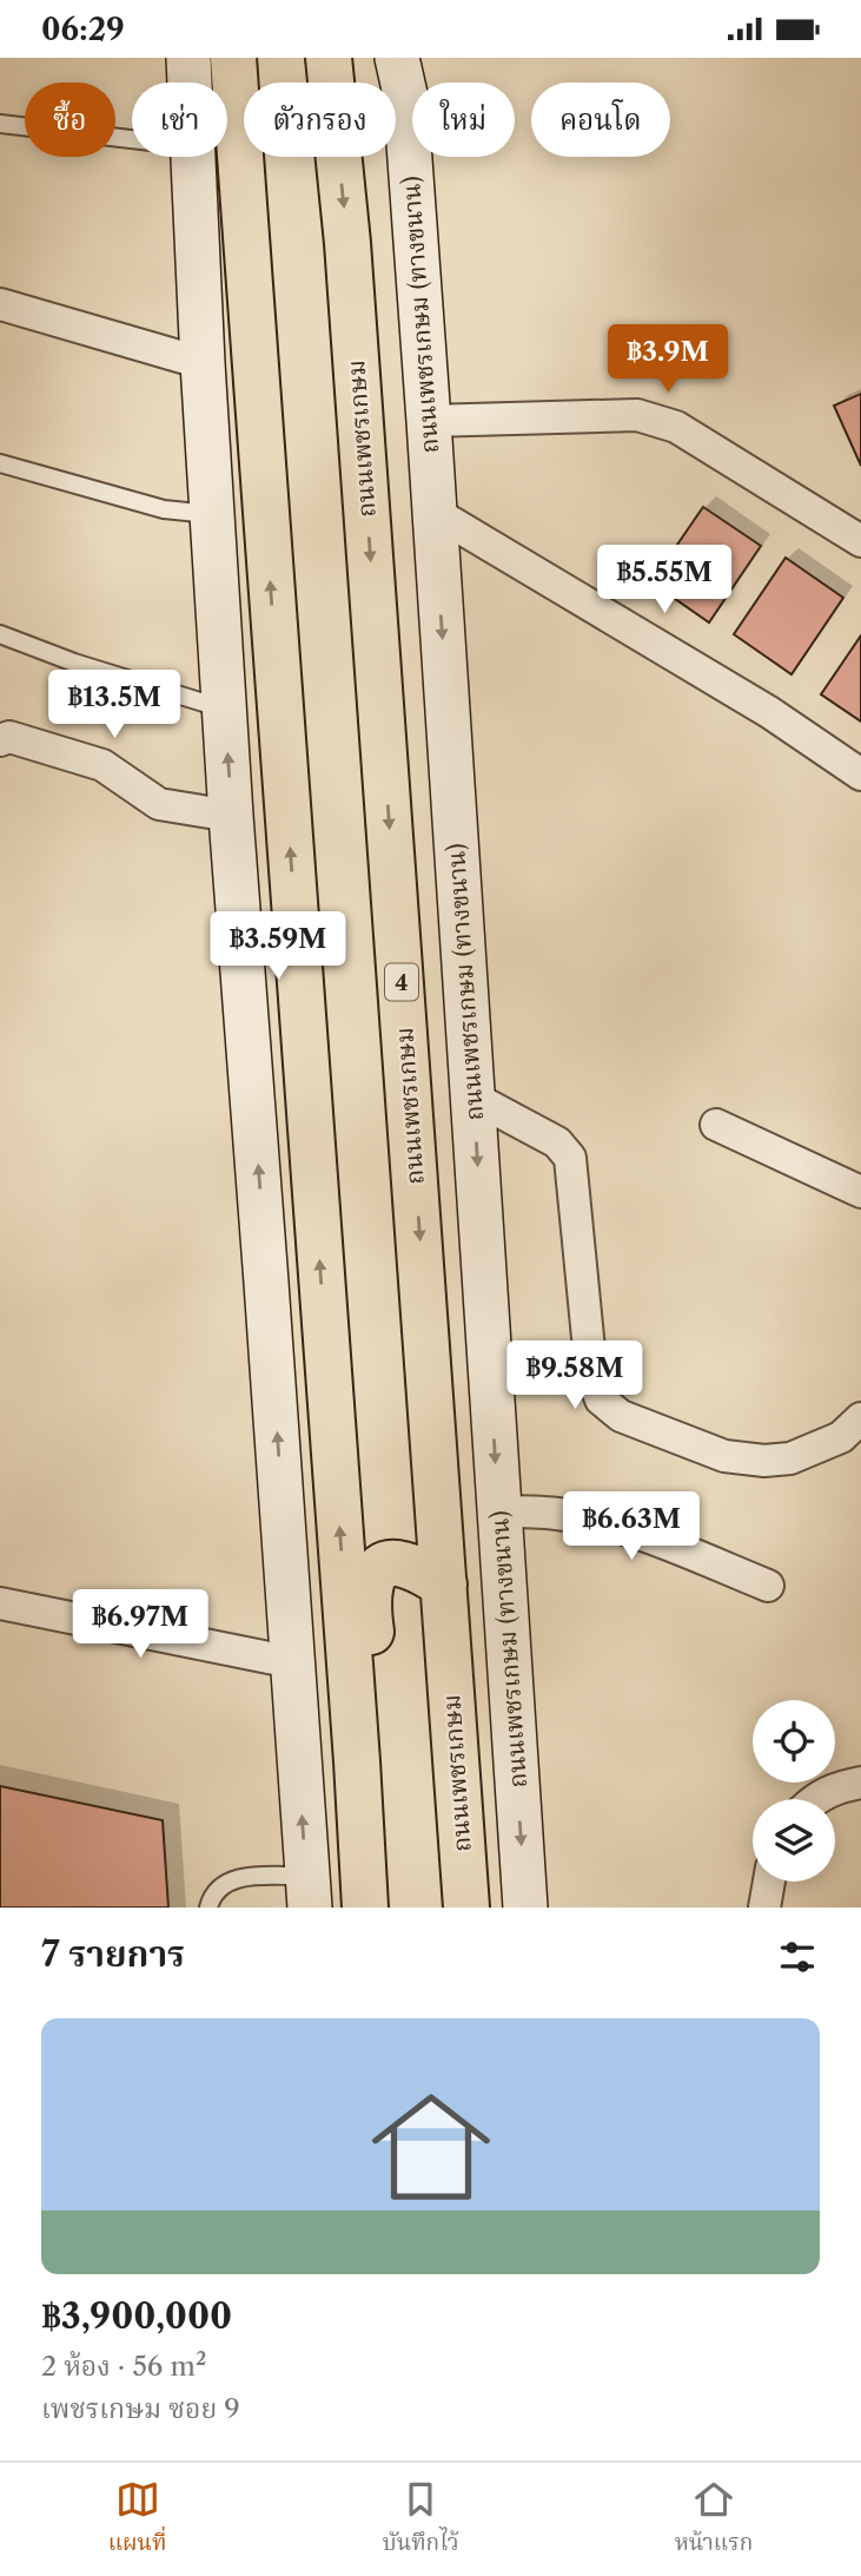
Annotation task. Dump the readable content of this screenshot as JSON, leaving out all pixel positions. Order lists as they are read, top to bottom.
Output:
{
  "streets": {
    "highway": ["ถนนเพชรเกษม", "4"],
    "main road": ["ถนนเพชรเกษม (ทางขนาน)"]
  },
  "page": {
    "status": "06:29",
    "chip": [
      "ซื้อ",
      "เช่า",
      "ตัวกรอง",
      "ใหม่",
      "คอนโด"
    ],
    "price": [
      "฿3.9M",
      "฿5.55M",
      "฿13.5M",
      "฿3.59M",
      "฿9.58M",
      "฿6.63M",
      "฿6.97M"
    ],
    "heading": "7 รายการ",
    "list": [
      {
        "name": "฿3,900,000",
        "note": "2 ห้อง · 56 m² · เพชรเกษม ซอย 9"
      }
    ],
    "tabs": ["แผนที่", "บันทึกไว้", "หน้าแรก"]
  }
}
